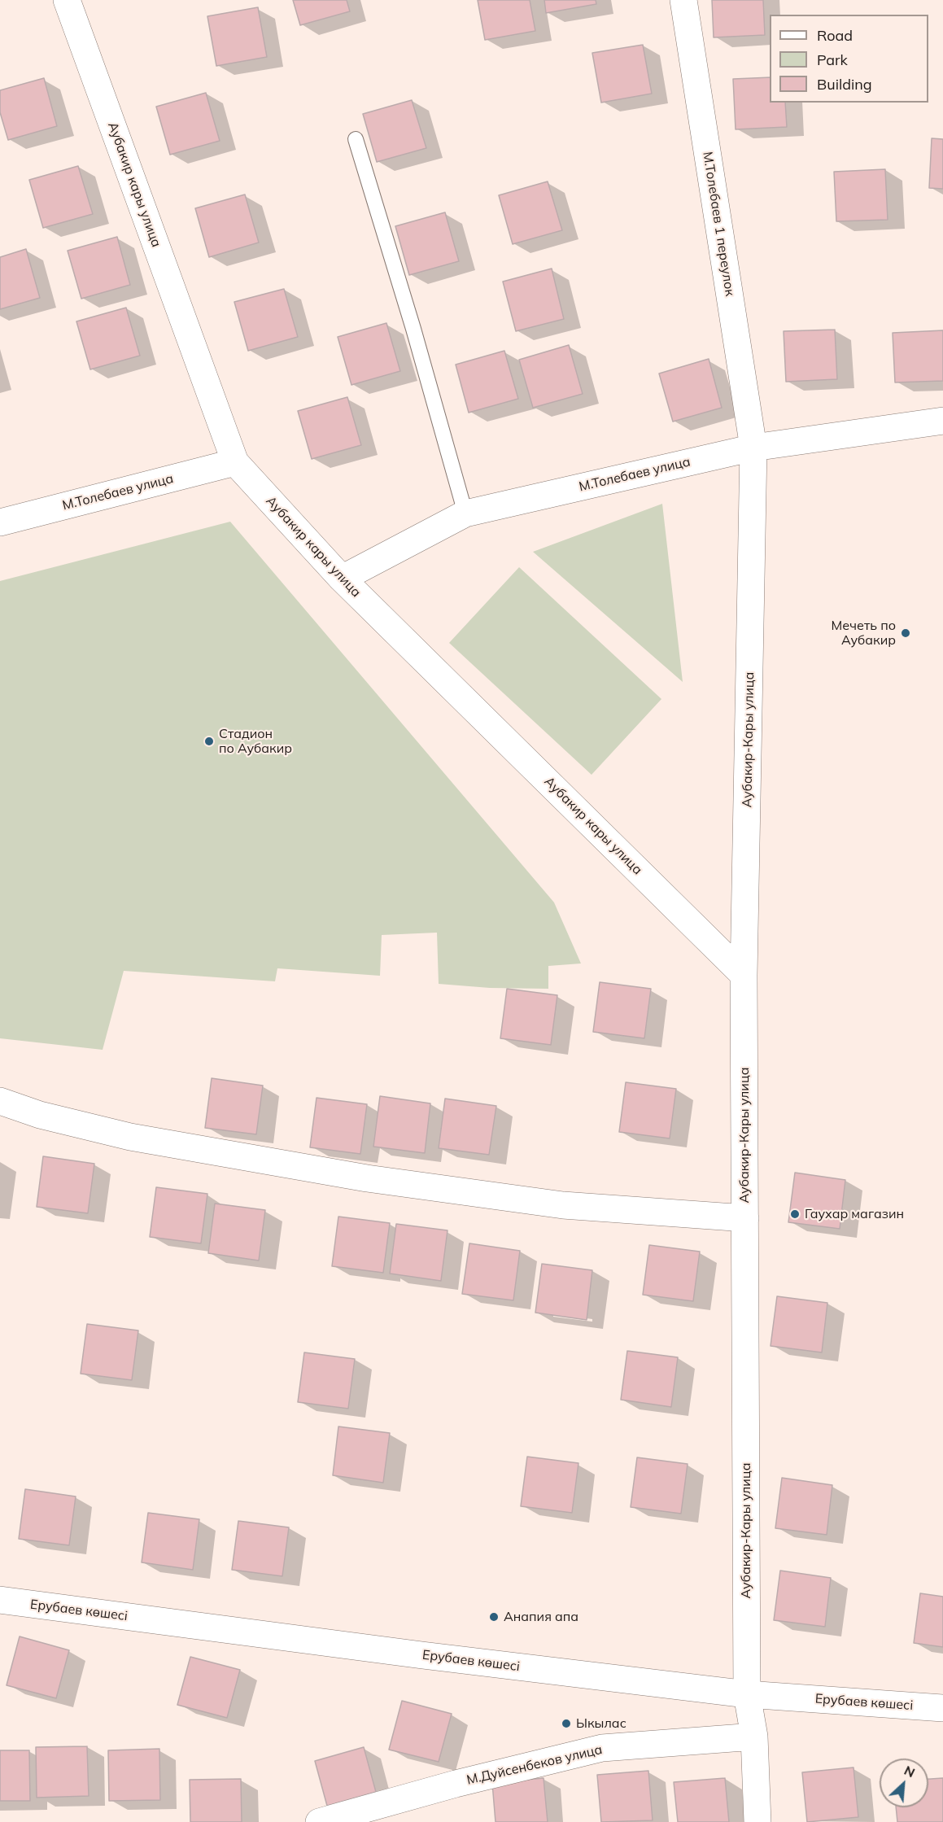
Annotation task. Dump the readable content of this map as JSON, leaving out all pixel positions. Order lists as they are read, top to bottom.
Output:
{
  "streets": {
    "street": [
      "Аубакир кары улица",
      "М.Толебаев 1 переулок",
      "М.Толебаев улица",
      "Аубакир-Кары улица",
      "Ерубаев көшесі",
      "М.Дуйсенбеков улица"
    ]
  },
  "crossings": [
    ["Аубакир кары улица", "М.Толебаев улица"],
    ["Аубакир кары улица", "Аубакир-Кары улица"],
    ["М.Толебаев 1 переулок", "М.Толебаев улица"],
    ["М.Толебаев 1 переулок", "Аубакир-Кары улица"],
    ["М.Толебаев улица", "Аубакир-Кары улица"],
    ["Аубакир-Кары улица", "Ерубаев көшесі"],
    ["Аубакир-Кары улица", "М.Дуйсенбеков улица"]
  ],
  "places": [
    "Мечеть по Аубакир",
    "Стадион по Аубакир",
    "Гаухар магазин",
    "Анапия апа",
    "Ыкылас"
  ],
  "legend": ["Road", "Park", "Building"],
  "north": "top right"
}
